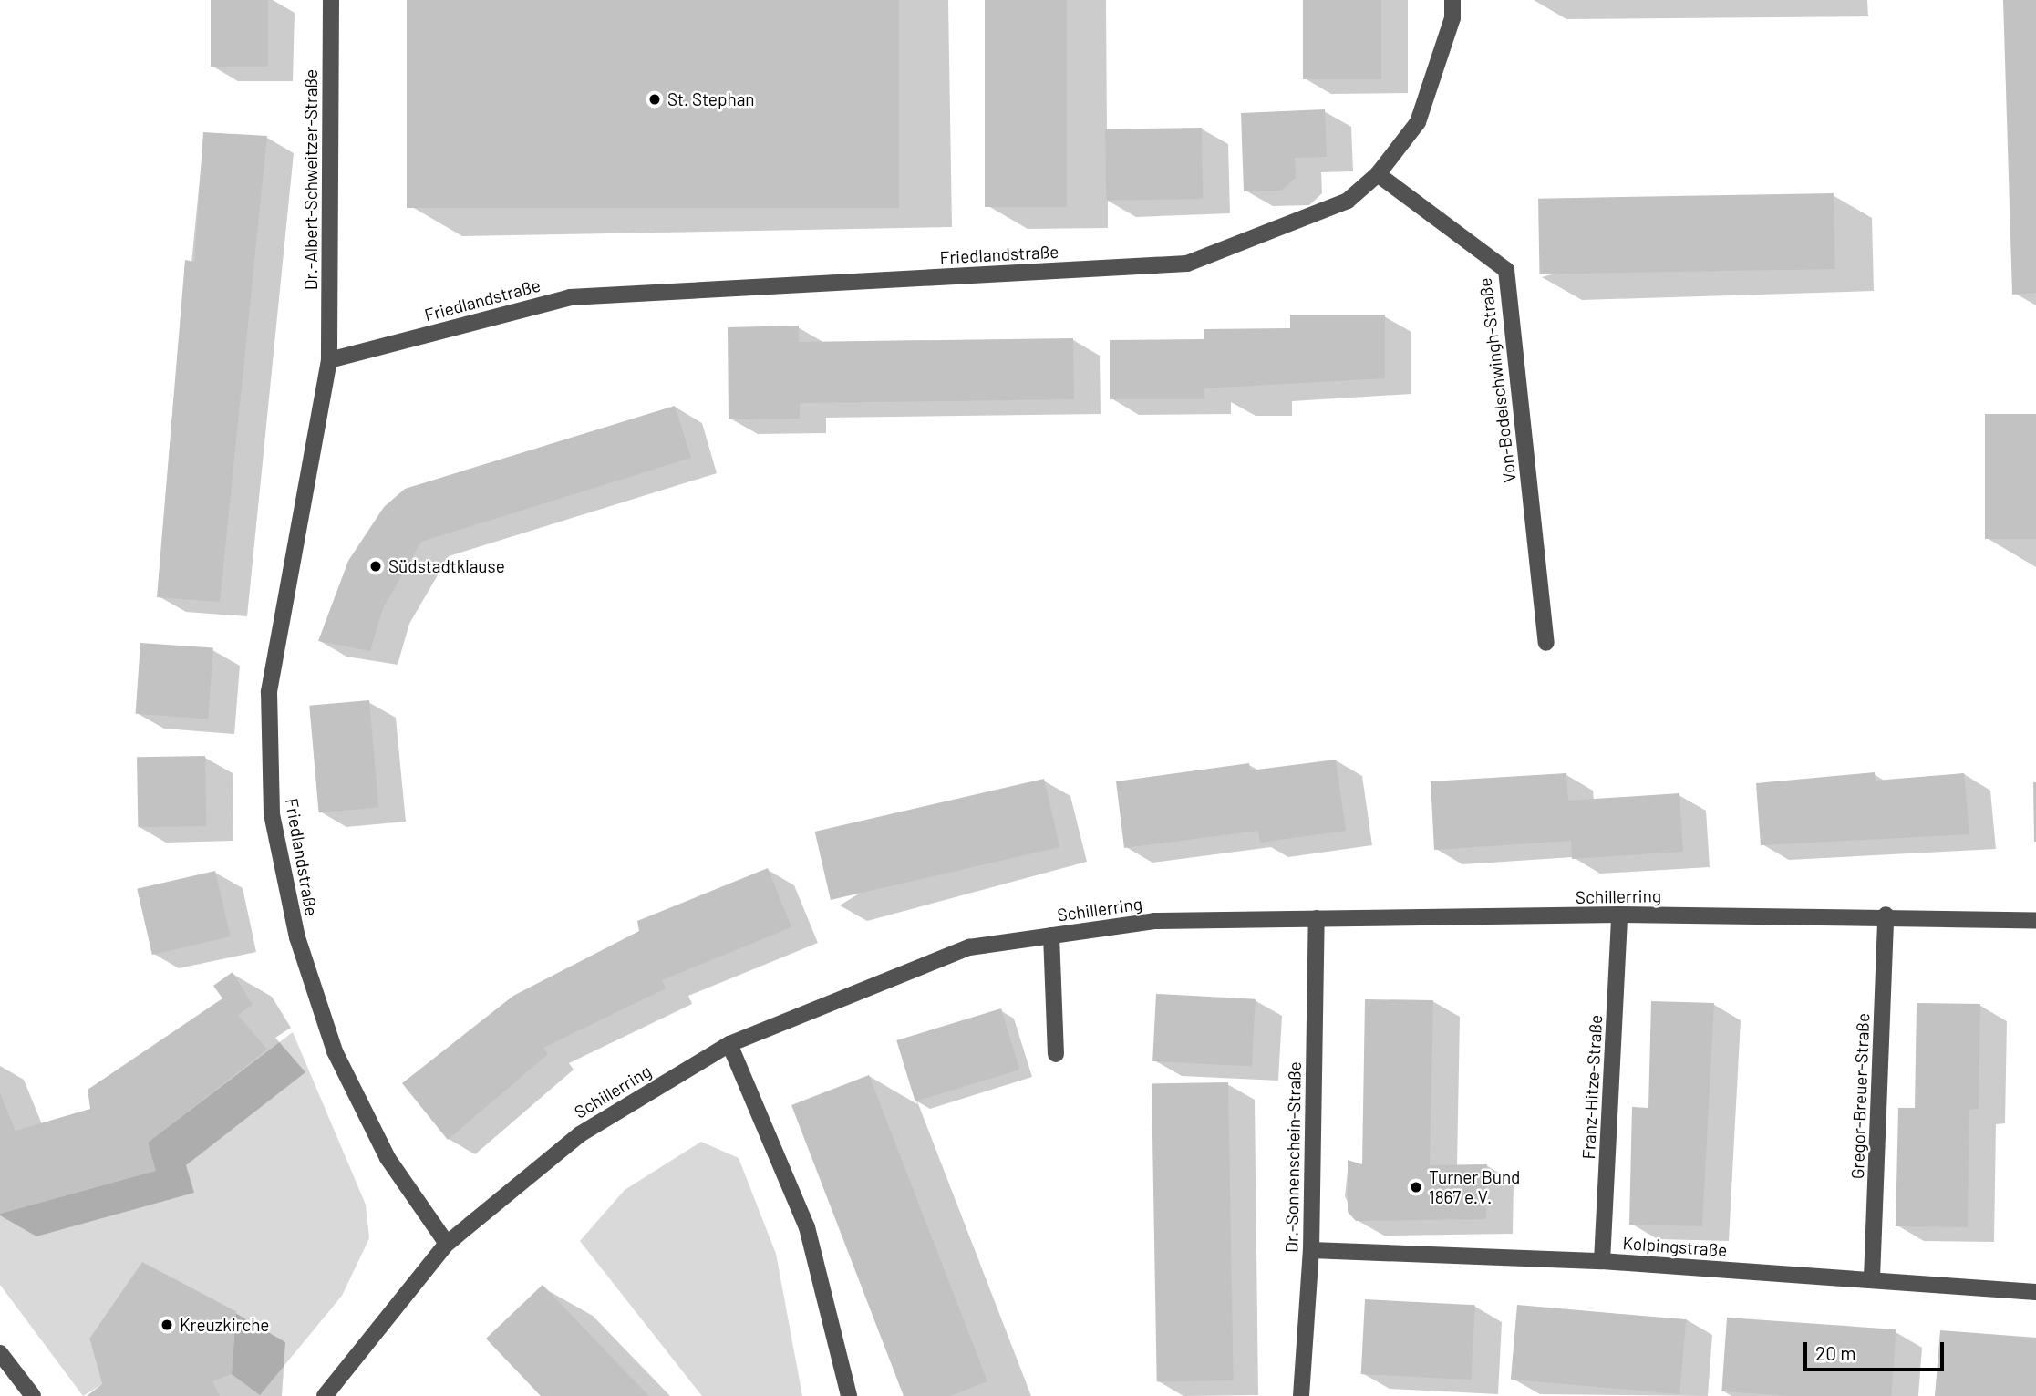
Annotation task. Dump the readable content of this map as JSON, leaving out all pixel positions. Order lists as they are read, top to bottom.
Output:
{
  "streets": {
    "street": [
      "Dr.-Albert-Schweitzer-Straße",
      "Friedlandstraße",
      "Von-Bodelschwingh-Straße",
      "Schillerring",
      "Franz-Hitze-Straße",
      "Gregor-Breuer-Straße",
      "Dr.-Sonnenschein-Straße",
      "Kolpingstraße"
    ]
  },
  "crossings": [
    ["Dr.-Albert-Schweitzer-Straße", "Friedlandstraße"],
    ["Friedlandstraße", "Von-Bodelschwingh-Straße"],
    ["Friedlandstraße", "Schillerring"],
    ["Schillerring", "Franz-Hitze-Straße"],
    ["Schillerring", "Gregor-Breuer-Straße"],
    ["Schillerring", "Dr.-Sonnenschein-Straße"],
    ["Franz-Hitze-Straße", "Kolpingstraße"],
    ["Gregor-Breuer-Straße", "Kolpingstraße"],
    ["Dr.-Sonnenschein-Straße", "Kolpingstraße"]
  ],
  "places": [
    "St. Stephan",
    "Südstadtklause",
    "Turner Bund 1867 e.V.",
    "Kreuzkirche"
  ],
  "scale_bar": "20 m"
}
